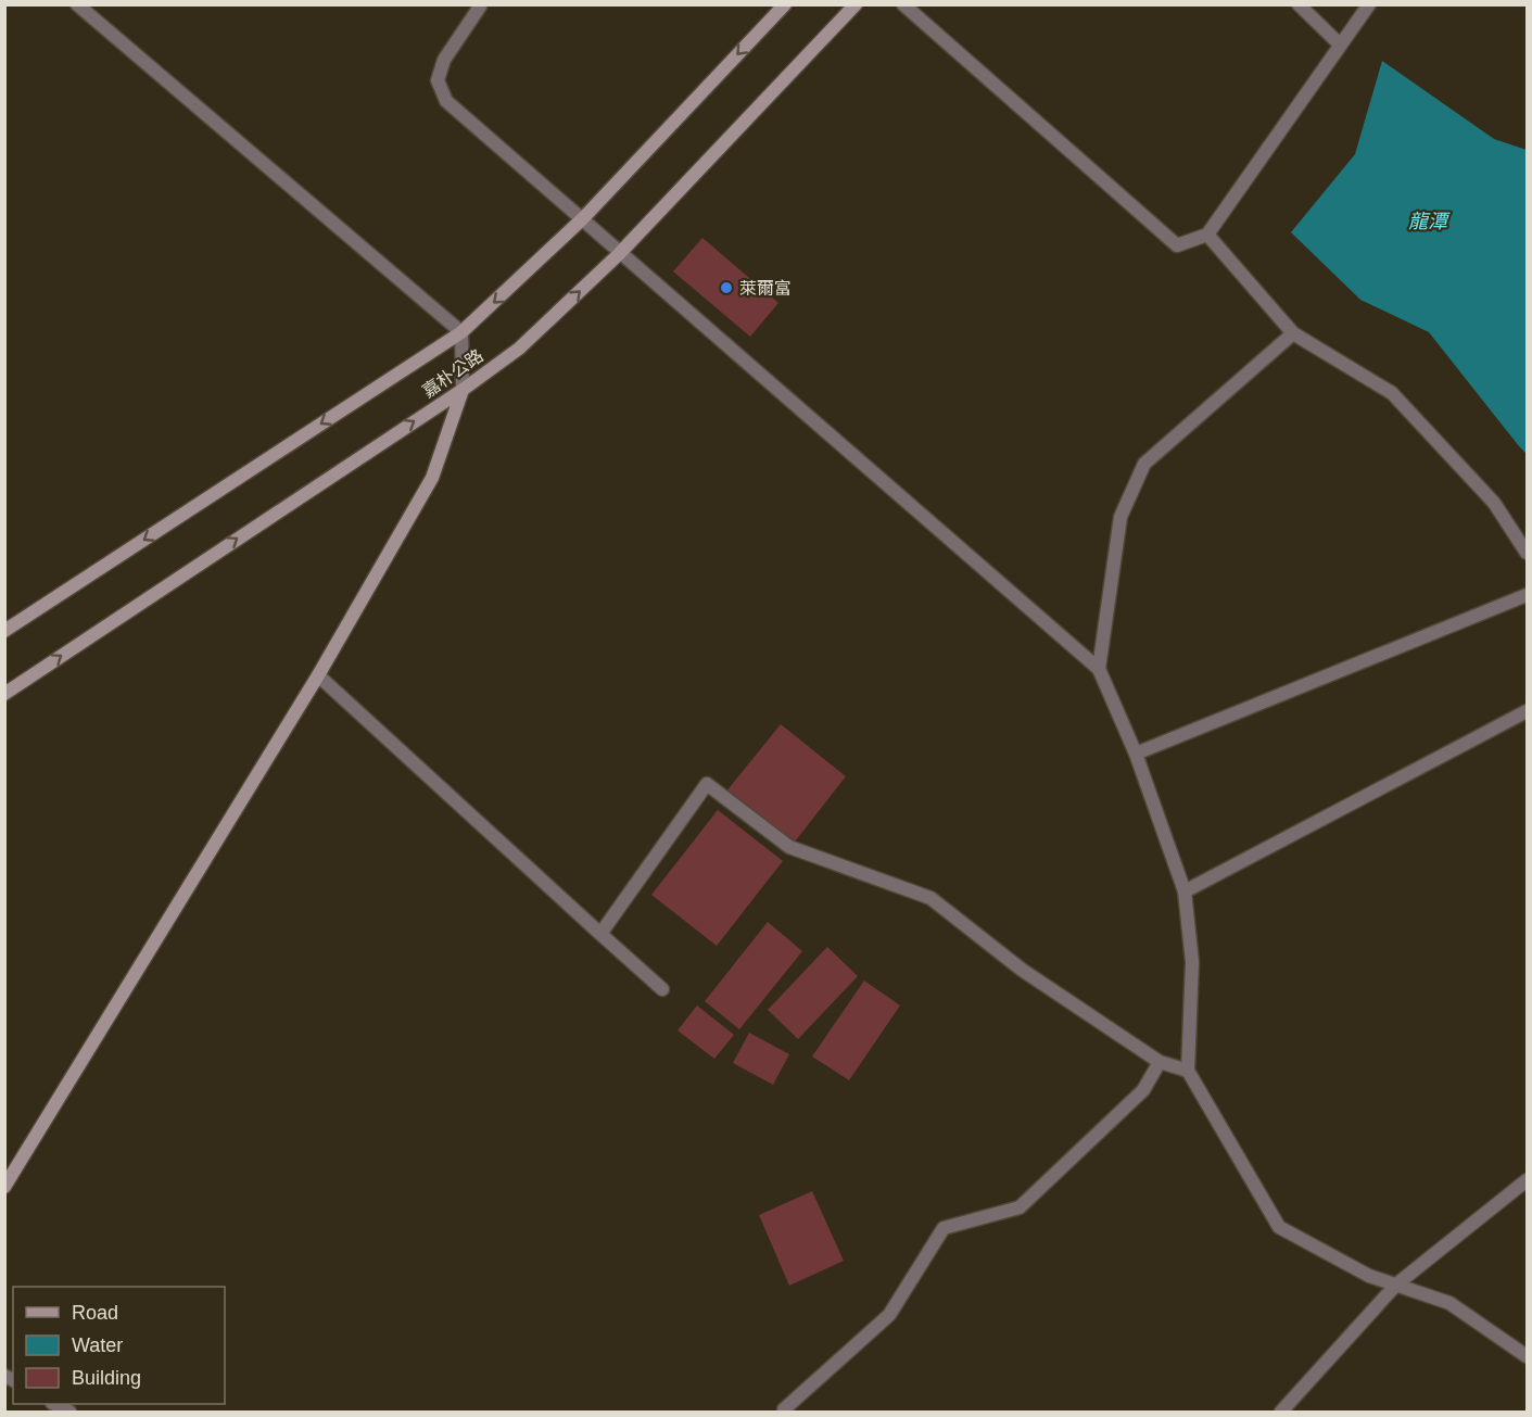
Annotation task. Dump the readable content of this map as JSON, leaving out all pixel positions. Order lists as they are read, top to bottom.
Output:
{
  "streets": {
    "main road": ["嘉朴公路"]
  },
  "water": ["龍潭"],
  "places": ["萊爾富"],
  "legend": ["Road", "Water", "Building"]
}
